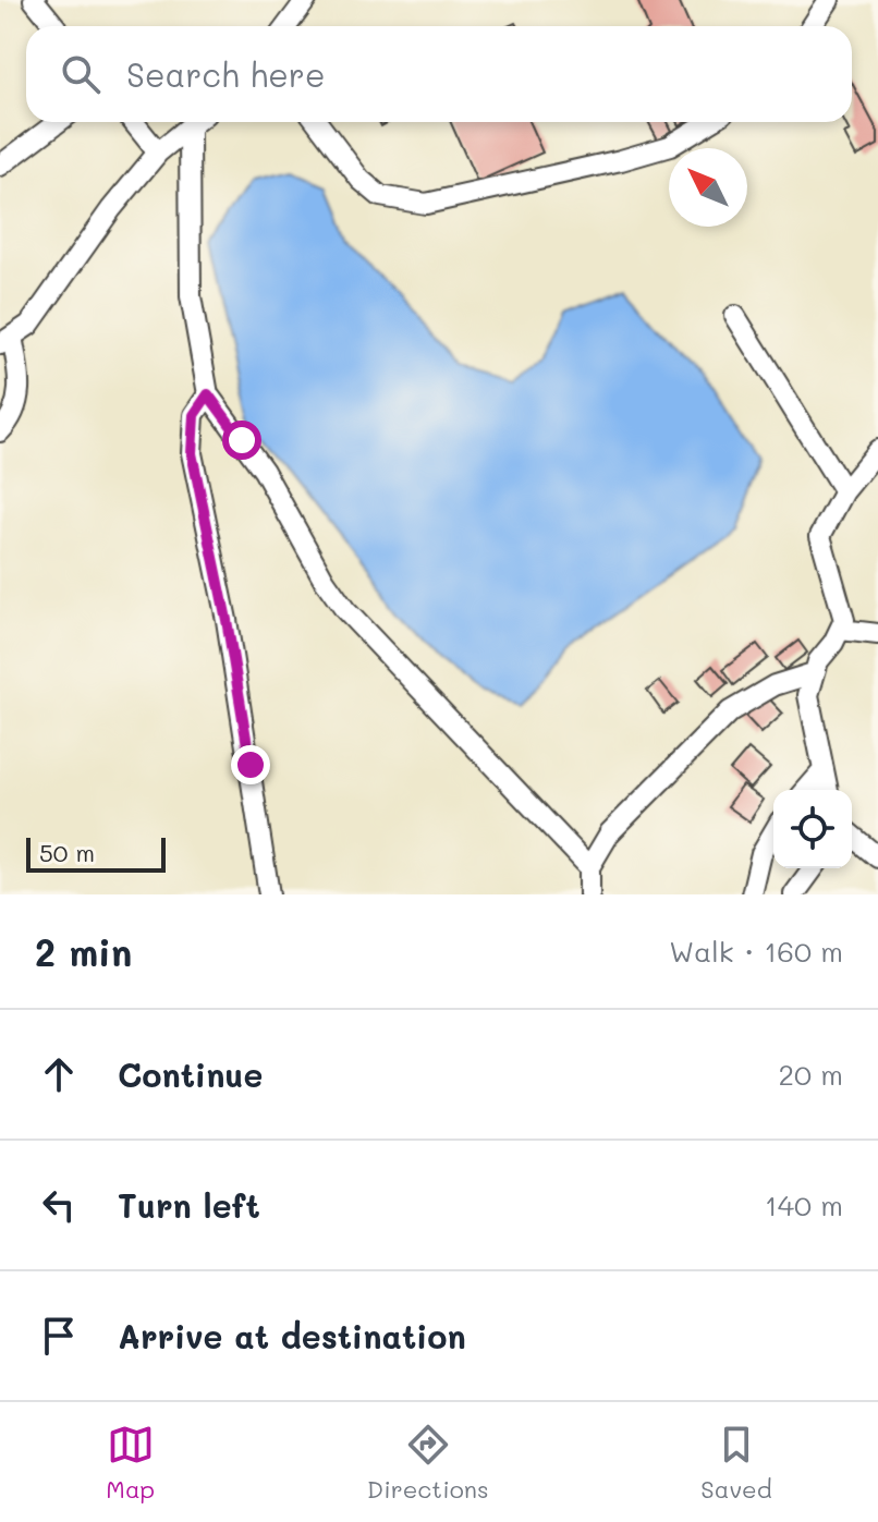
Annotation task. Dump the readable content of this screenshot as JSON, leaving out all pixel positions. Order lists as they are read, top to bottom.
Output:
{
  "scale_bar": "50 m",
  "north": "top left",
  "page": {
    "search": "Search here",
    "scale": "50 m",
    "heading": ["2 min", "Walk · 160 m"],
    "list": [
      ["Continue", "20 m"],
      ["Turn left", "140 m"],
      "Arrive at destination"
    ],
    "nav": ["Map", "Directions", "Saved"]
  }
}
